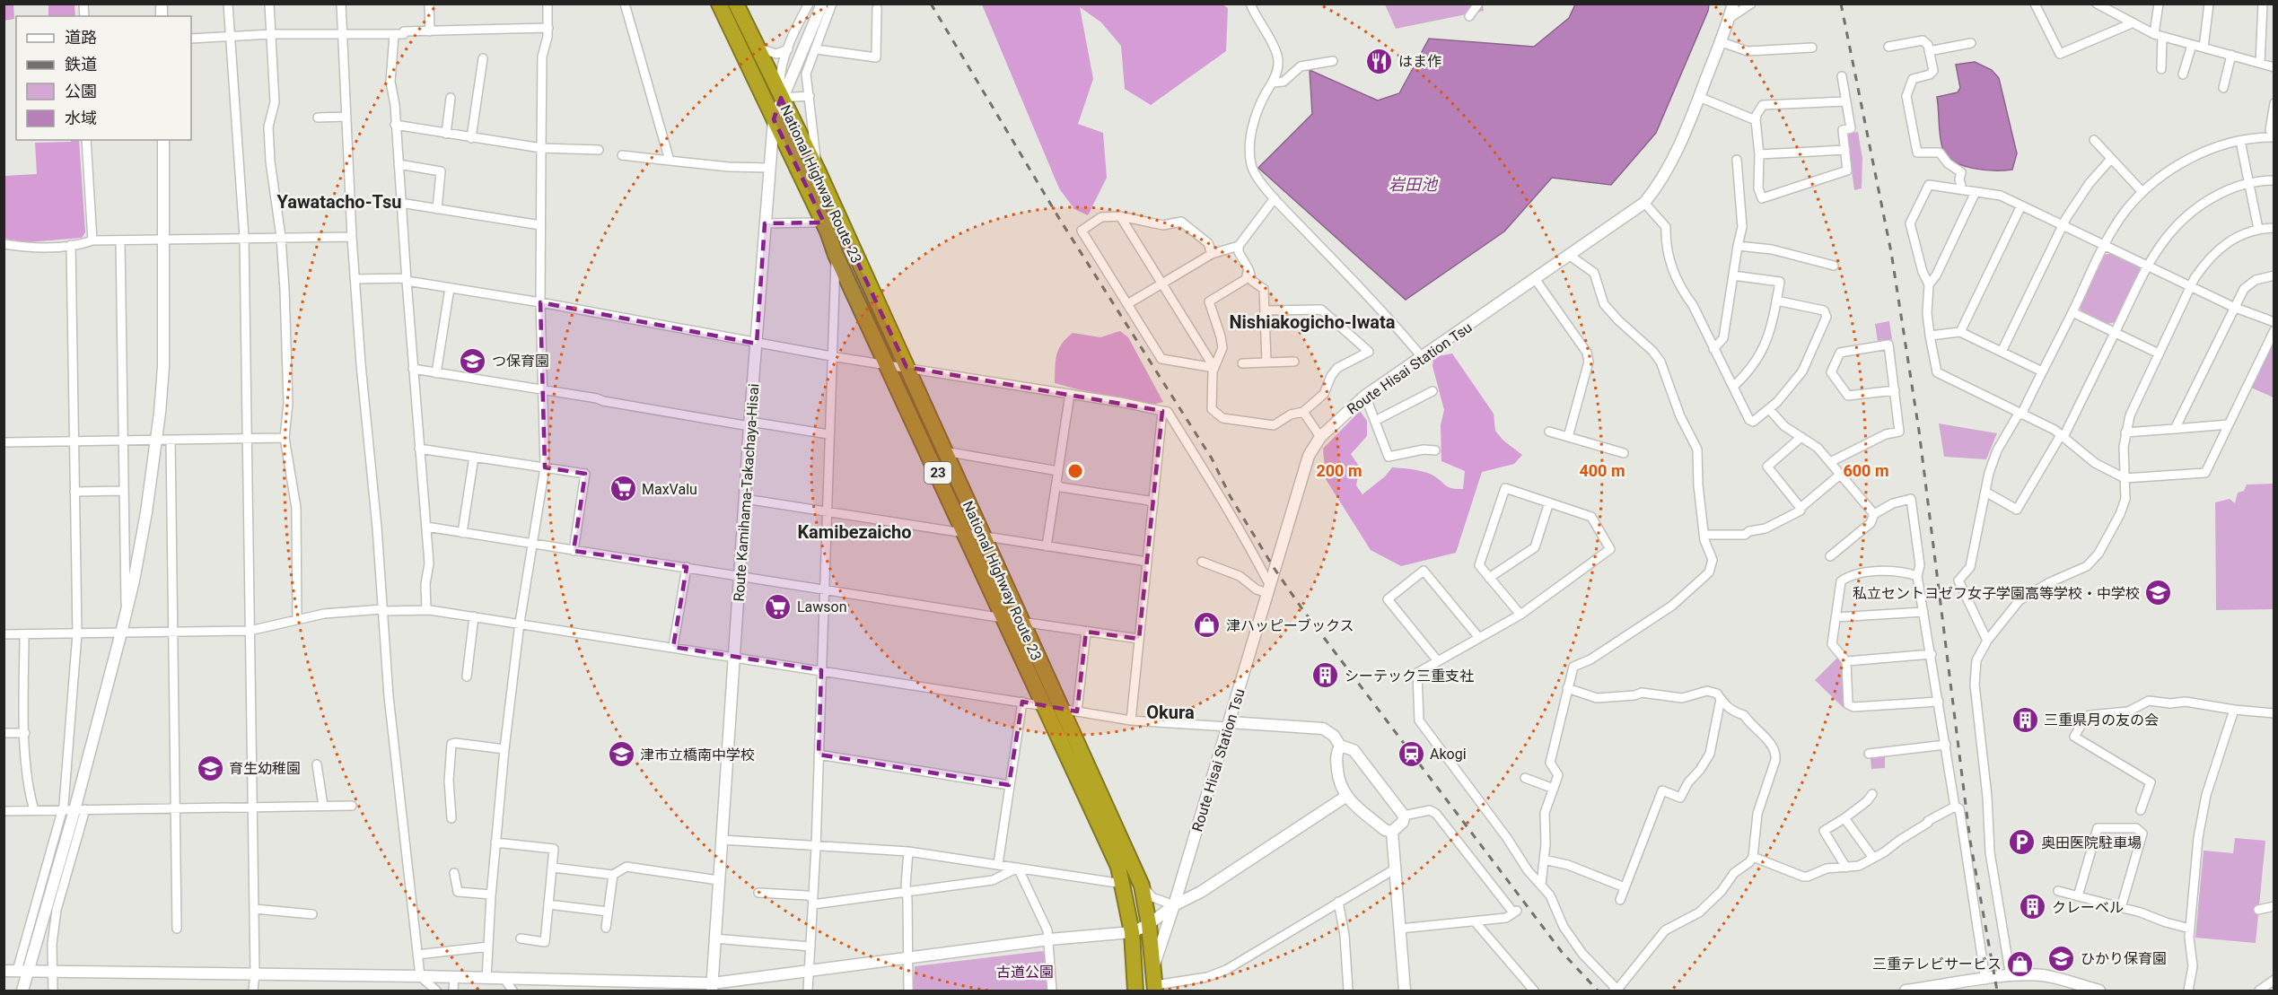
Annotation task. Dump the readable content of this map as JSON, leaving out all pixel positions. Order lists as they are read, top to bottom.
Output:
{
  "streets": {
    "highway": ["National Highway Route 23", "23"],
    "main road": ["Route Hisai Station Tsu", "Route Kamihama-Takachaya-Hisai"]
  },
  "crossings": [
    ["National Highway Route 23", "Route Hisai Station Tsu"],
    ["National Highway Route 23", "Route Kamihama-Takachaya-Hisai"]
  ],
  "districts": [
    "Yawatacho-Tsu",
    "Nishiakogicho-Iwata",
    "Kamibezaicho",
    "Okura"
  ],
  "water": ["岩田池"],
  "parks": ["古道公園"],
  "places": {
    "restaurant": ["はま作"],
    "school or university": [
      "つ保育園",
      "私立セントヨゼフ女子学園高等学校・中学校",
      "津市立橋南中学校",
      "育生幼稚園",
      "ひかり保育園"
    ],
    "supermarket": ["MaxValu", "Lawson"],
    "shop": ["津ハッピーブックス", "三重テレビサービス"],
    "building": ["シーテック三重支社", "三重県月の友の会", "クレーベル"],
    "station": ["Akogi"],
    "parking": ["奥田医院駐車場"]
  },
  "legend": [
    "道路",
    "鉄道",
    "公園",
    "水域"
  ],
  "rings": ["200 m", "400 m", "600 m"]
}
